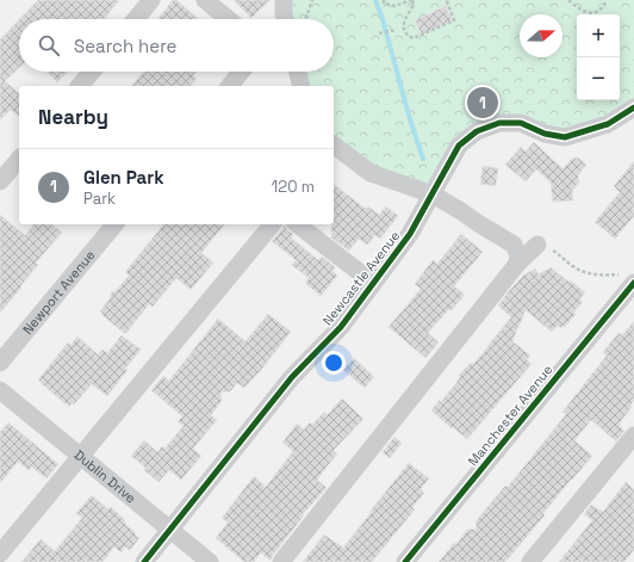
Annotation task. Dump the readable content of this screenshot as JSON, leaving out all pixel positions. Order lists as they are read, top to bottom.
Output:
{
  "streets": {
    "street": [
      "Newcastle Avenue",
      "Newport Avenue",
      "Manchester Avenue",
      "Dublin Drive"
    ]
  },
  "crossings": [
    ["Newcastle Avenue", "Dublin Drive"]
  ],
  "north": "right",
  "page": {
    "map_buttons": ["+", "−"],
    "search": "Search here",
    "pins": "1",
    "heading": "Nearby",
    "list": [
      {
        "mark": "1",
        "name": "Glen Park",
        "note": "Park",
        "value": "120 m"
      }
    ]
  }
}
